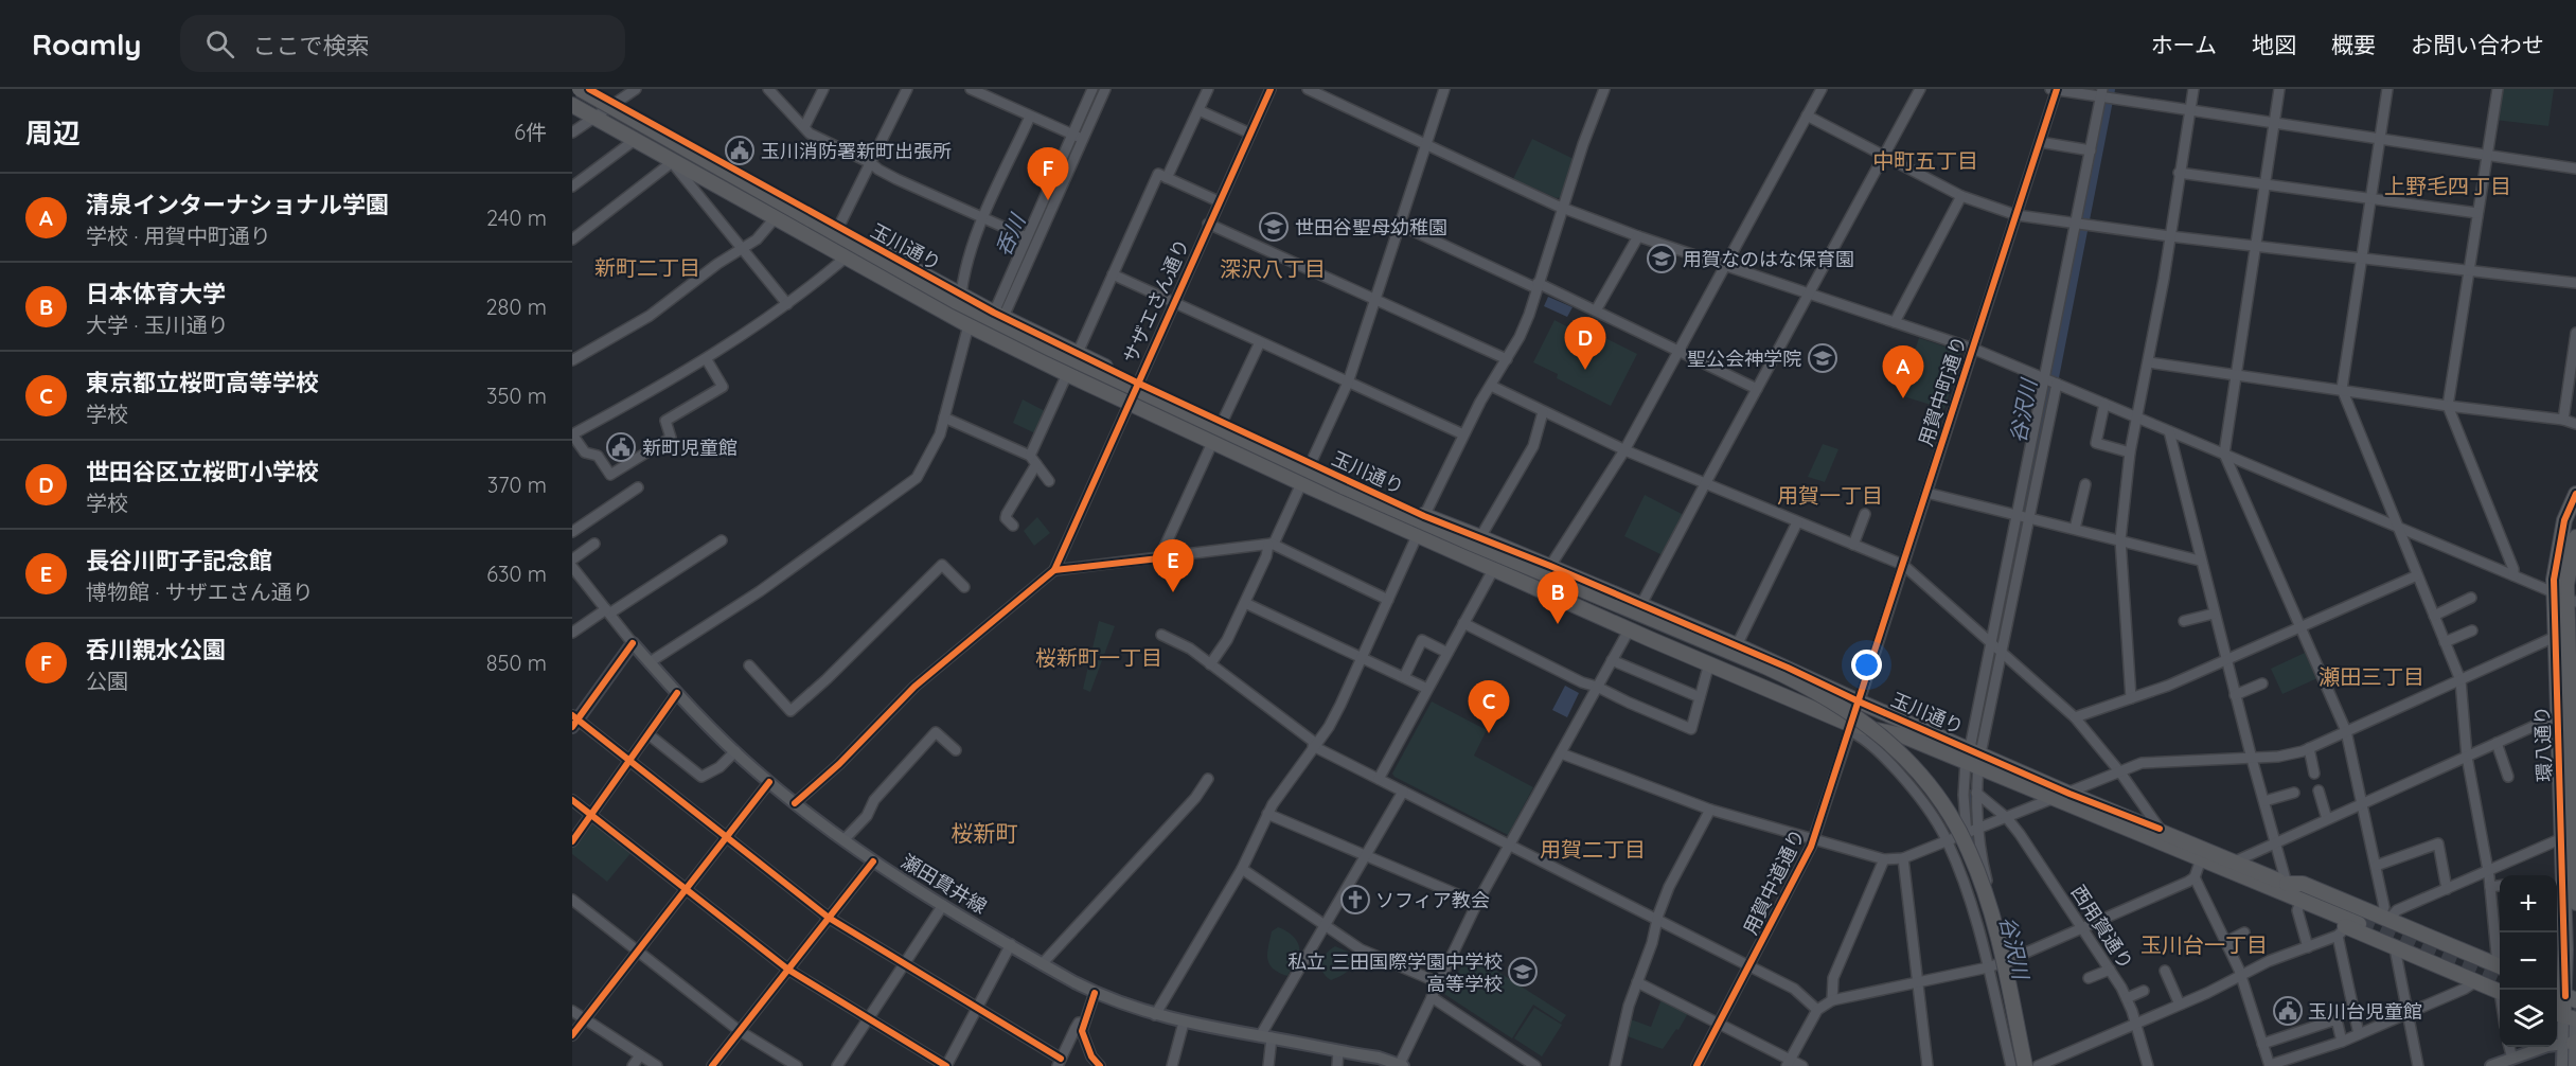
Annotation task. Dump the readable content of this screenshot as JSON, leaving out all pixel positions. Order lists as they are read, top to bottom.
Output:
{
  "streets": {
    "highway": ["玉川通り", "環八通り"],
    "main road": ["瀬田貫井線"],
    "street": [
      "サザエさん通り",
      "用賀中町通り",
      "用賀中道通り",
      "西用賀通り"
    ]
  },
  "crossings": [
    ["玉川通り", "サザエさん通り"],
    ["玉川通り", "用賀中町通り"],
    ["玉川通り", "用賀中道通り"],
    ["用賀中町通り", "用賀中道通り"]
  ],
  "districts": [
    "中町五丁目",
    "上野毛四丁目",
    "新町二丁目",
    "深沢八丁目",
    "用賀一丁目",
    "桜新町一丁目",
    "瀬田三丁目",
    "桜新町",
    "用賀二丁目",
    "玉川台一丁目"
  ],
  "water": ["呑川", "谷沢川"],
  "places": {
    "public building": ["玉川消防署新町出張所", "新町児童館", "玉川台児童館"],
    "school or university": [
      "世田谷聖母幼稚園",
      "用賀なのはな保育園",
      "聖公会神学院",
      "私立 三田国際学園中学校 高等学校"
    ],
    "church": ["ソフィア教会"]
  },
  "page": {
    "header": "Roamly",
    "search": "ここで検索",
    "nav": [
      "ホーム",
      "地図",
      "概要",
      "お問い合わせ"
    ],
    "heading": ["周辺", "6件"],
    "pins": [
      "F",
      "D",
      "A",
      "E",
      "B",
      "C"
    ],
    "list": [
      {
        "mark": "A",
        "name": "清泉インターナショナル学園",
        "note": "学校 · 用賀中町通り",
        "value": "240 m"
      },
      {
        "mark": "B",
        "name": "日本体育大学",
        "note": "大学 · 玉川通り",
        "value": "280 m"
      },
      {
        "mark": "C",
        "name": "東京都立桜町高等学校",
        "note": "学校",
        "value": "350 m"
      },
      {
        "mark": "D",
        "name": "世田谷区立桜町小学校",
        "note": "学校",
        "value": "370 m"
      },
      {
        "mark": "E",
        "name": "長谷川町子記念館",
        "note": "博物館 · サザエさん通り",
        "value": "630 m"
      },
      {
        "mark": "F",
        "name": "呑川親水公園",
        "note": "公園",
        "value": "850 m"
      }
    ],
    "map_buttons": ["+", "−"]
  }
}
